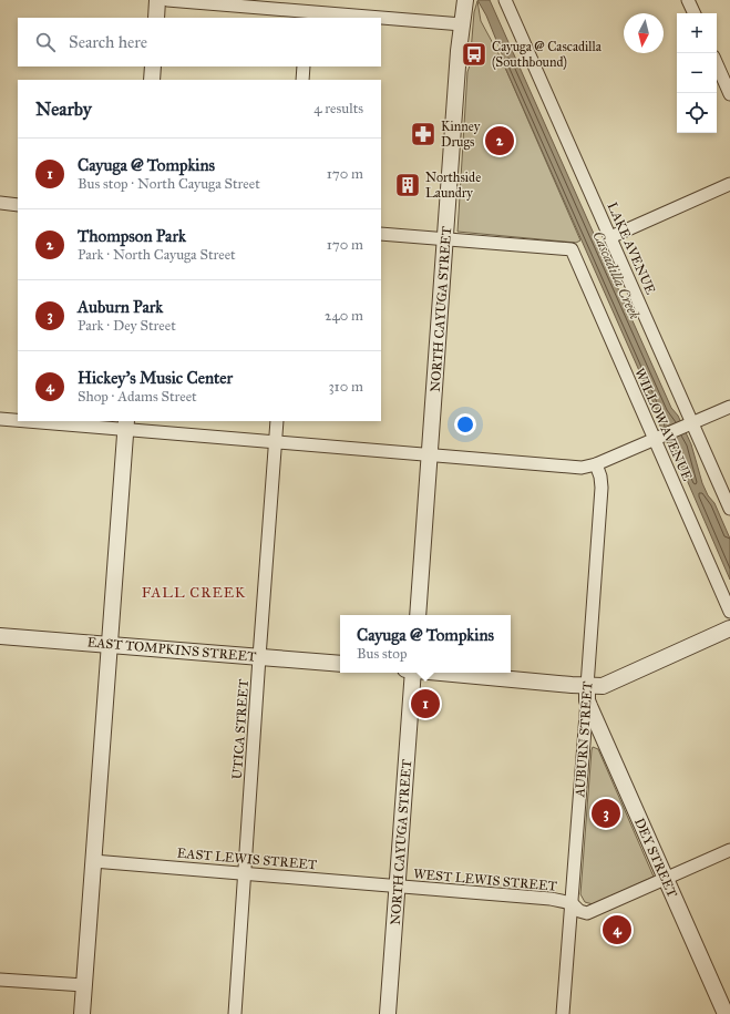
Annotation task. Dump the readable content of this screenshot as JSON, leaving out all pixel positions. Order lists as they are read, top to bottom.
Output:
{
  "streets": {
    "street": [
      "LAKE AVENUE",
      "NORTH CAYUGA STREET",
      "WILLOW AVENUE",
      "EAST TOMPKINS STREET",
      "UTICA STREET",
      "AUBURN STREET",
      "DEY STREET",
      "EAST LEWIS STREET",
      "WEST LEWIS STREET"
    ]
  },
  "crossings": [
    ["NORTH CAYUGA STREET", "WILLOW AVENUE"],
    ["NORTH CAYUGA STREET", "EAST LEWIS STREET"],
    ["NORTH CAYUGA STREET", "WEST LEWIS STREET"],
    ["EAST TOMPKINS STREET", "UTICA STREET"],
    ["UTICA STREET", "EAST LEWIS STREET"],
    ["AUBURN STREET", "DEY STREET"],
    ["AUBURN STREET", "WEST LEWIS STREET"],
    ["DEY STREET", "WEST LEWIS STREET"],
    ["EAST LEWIS STREET", "WEST LEWIS STREET"]
  ],
  "districts": ["FALL CREEK"],
  "water": ["Cascadilla Creek"],
  "places": {
    "bus stop": ["Cayuga @ Cascadilla (Southbound)"],
    "pharmacy": ["Kinney Drugs"],
    "building": ["Northside Laundry"]
  },
  "north": "bottom",
  "page": {
    "map_buttons": ["+", "−"],
    "search": "Search here",
    "heading": ["Nearby", "4 results"],
    "pins": [
      "2",
      "1",
      "3",
      "4"
    ],
    "list": [
      {
        "mark": "1",
        "name": "Cayuga @ Tompkins",
        "note": "Bus stop · North Cayuga Street",
        "value": "170 m"
      },
      {
        "mark": "2",
        "name": "Thompson Park",
        "note": "Park · North Cayuga Street",
        "value": "170 m"
      },
      {
        "mark": "3",
        "name": "Auburn Park",
        "note": "Park · Dey Street",
        "value": "240 m"
      },
      {
        "mark": "4",
        "name": "Hickey's Music Center",
        "note": "Shop · Adams Street",
        "value": "310 m"
      }
    ],
    "popup": ["Cayuga @ Tompkins", "Bus stop"]
  }
}
